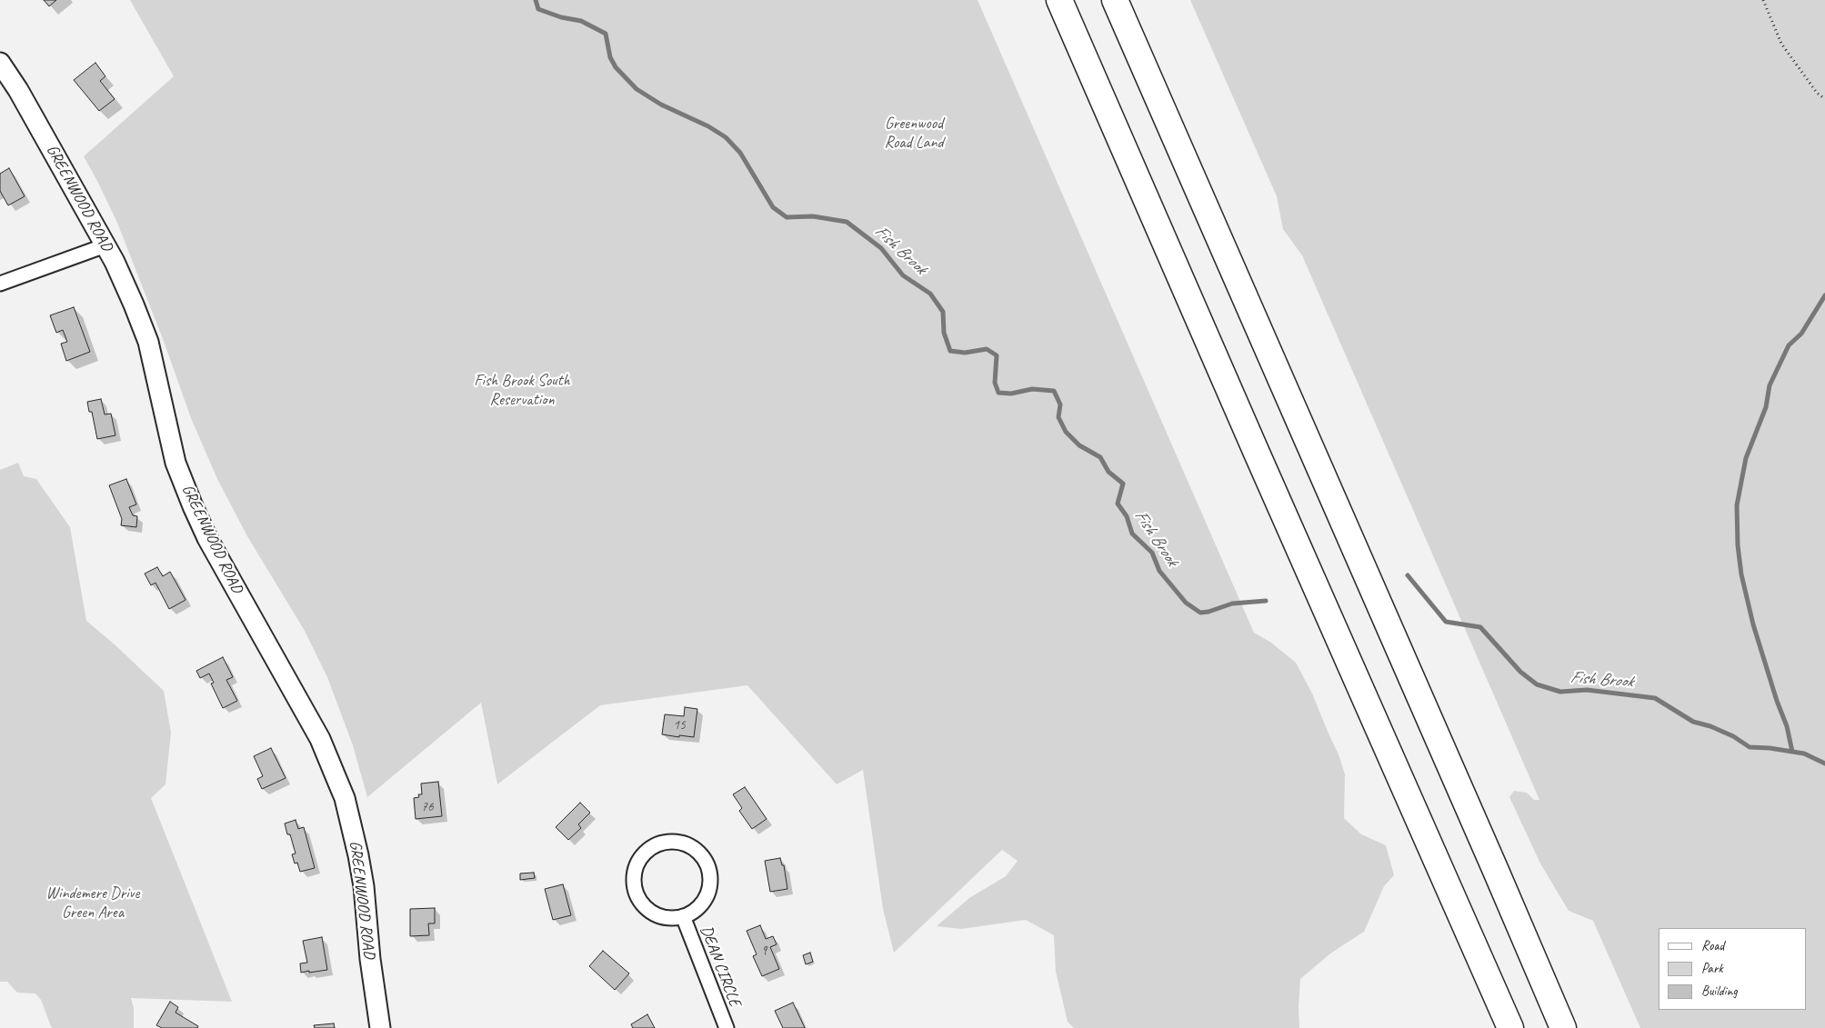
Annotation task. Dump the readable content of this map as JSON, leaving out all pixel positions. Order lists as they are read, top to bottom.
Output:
{
  "streets": {
    "street": ["GREENWOOD ROAD", "DEAN CIRCLE"]
  },
  "water": ["Fish Brook"],
  "parks": ["Greenwood Road Land", "Fish Brook South Reservation", "Windemere Drive Green Area"],
  "house_numbers": ["15", "76", "9"],
  "legend": ["Road", "Park", "Building"]
}
